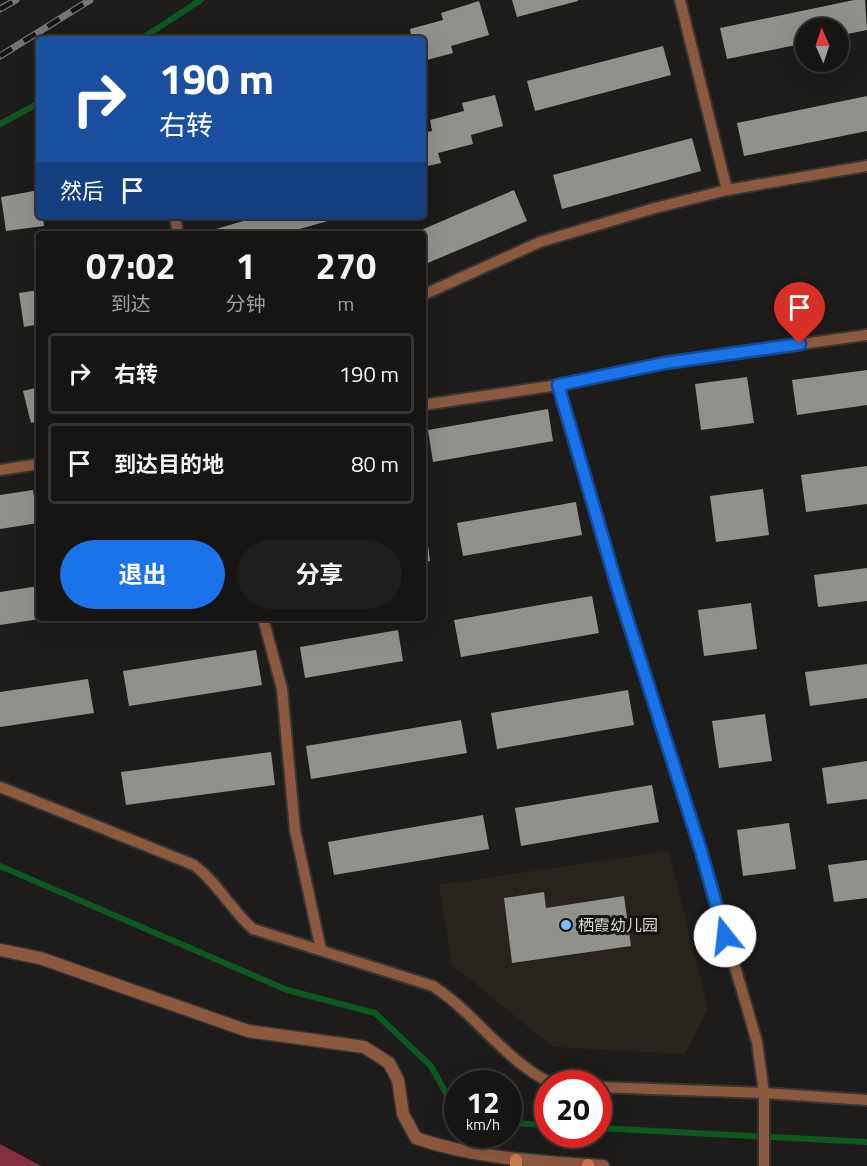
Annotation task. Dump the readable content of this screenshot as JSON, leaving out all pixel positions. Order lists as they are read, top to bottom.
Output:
{
  "places": ["栖霞幼儿园"],
  "north": "top",
  "page": {
    "turn": ["190 m", "右转"],
    "then": "然后",
    "eta": [
      "07:02",
      "到达",
      "1",
      "分钟",
      "270",
      "m"
    ],
    "list": [
      {
        "name": "右转",
        "value": "190 m"
      },
      {
        "name": "到达目的地",
        "value": "80 m"
      }
    ],
    "buttons": ["退出", "分享"],
    "speed": "12 km/h",
    "limit": "20"
  }
}
